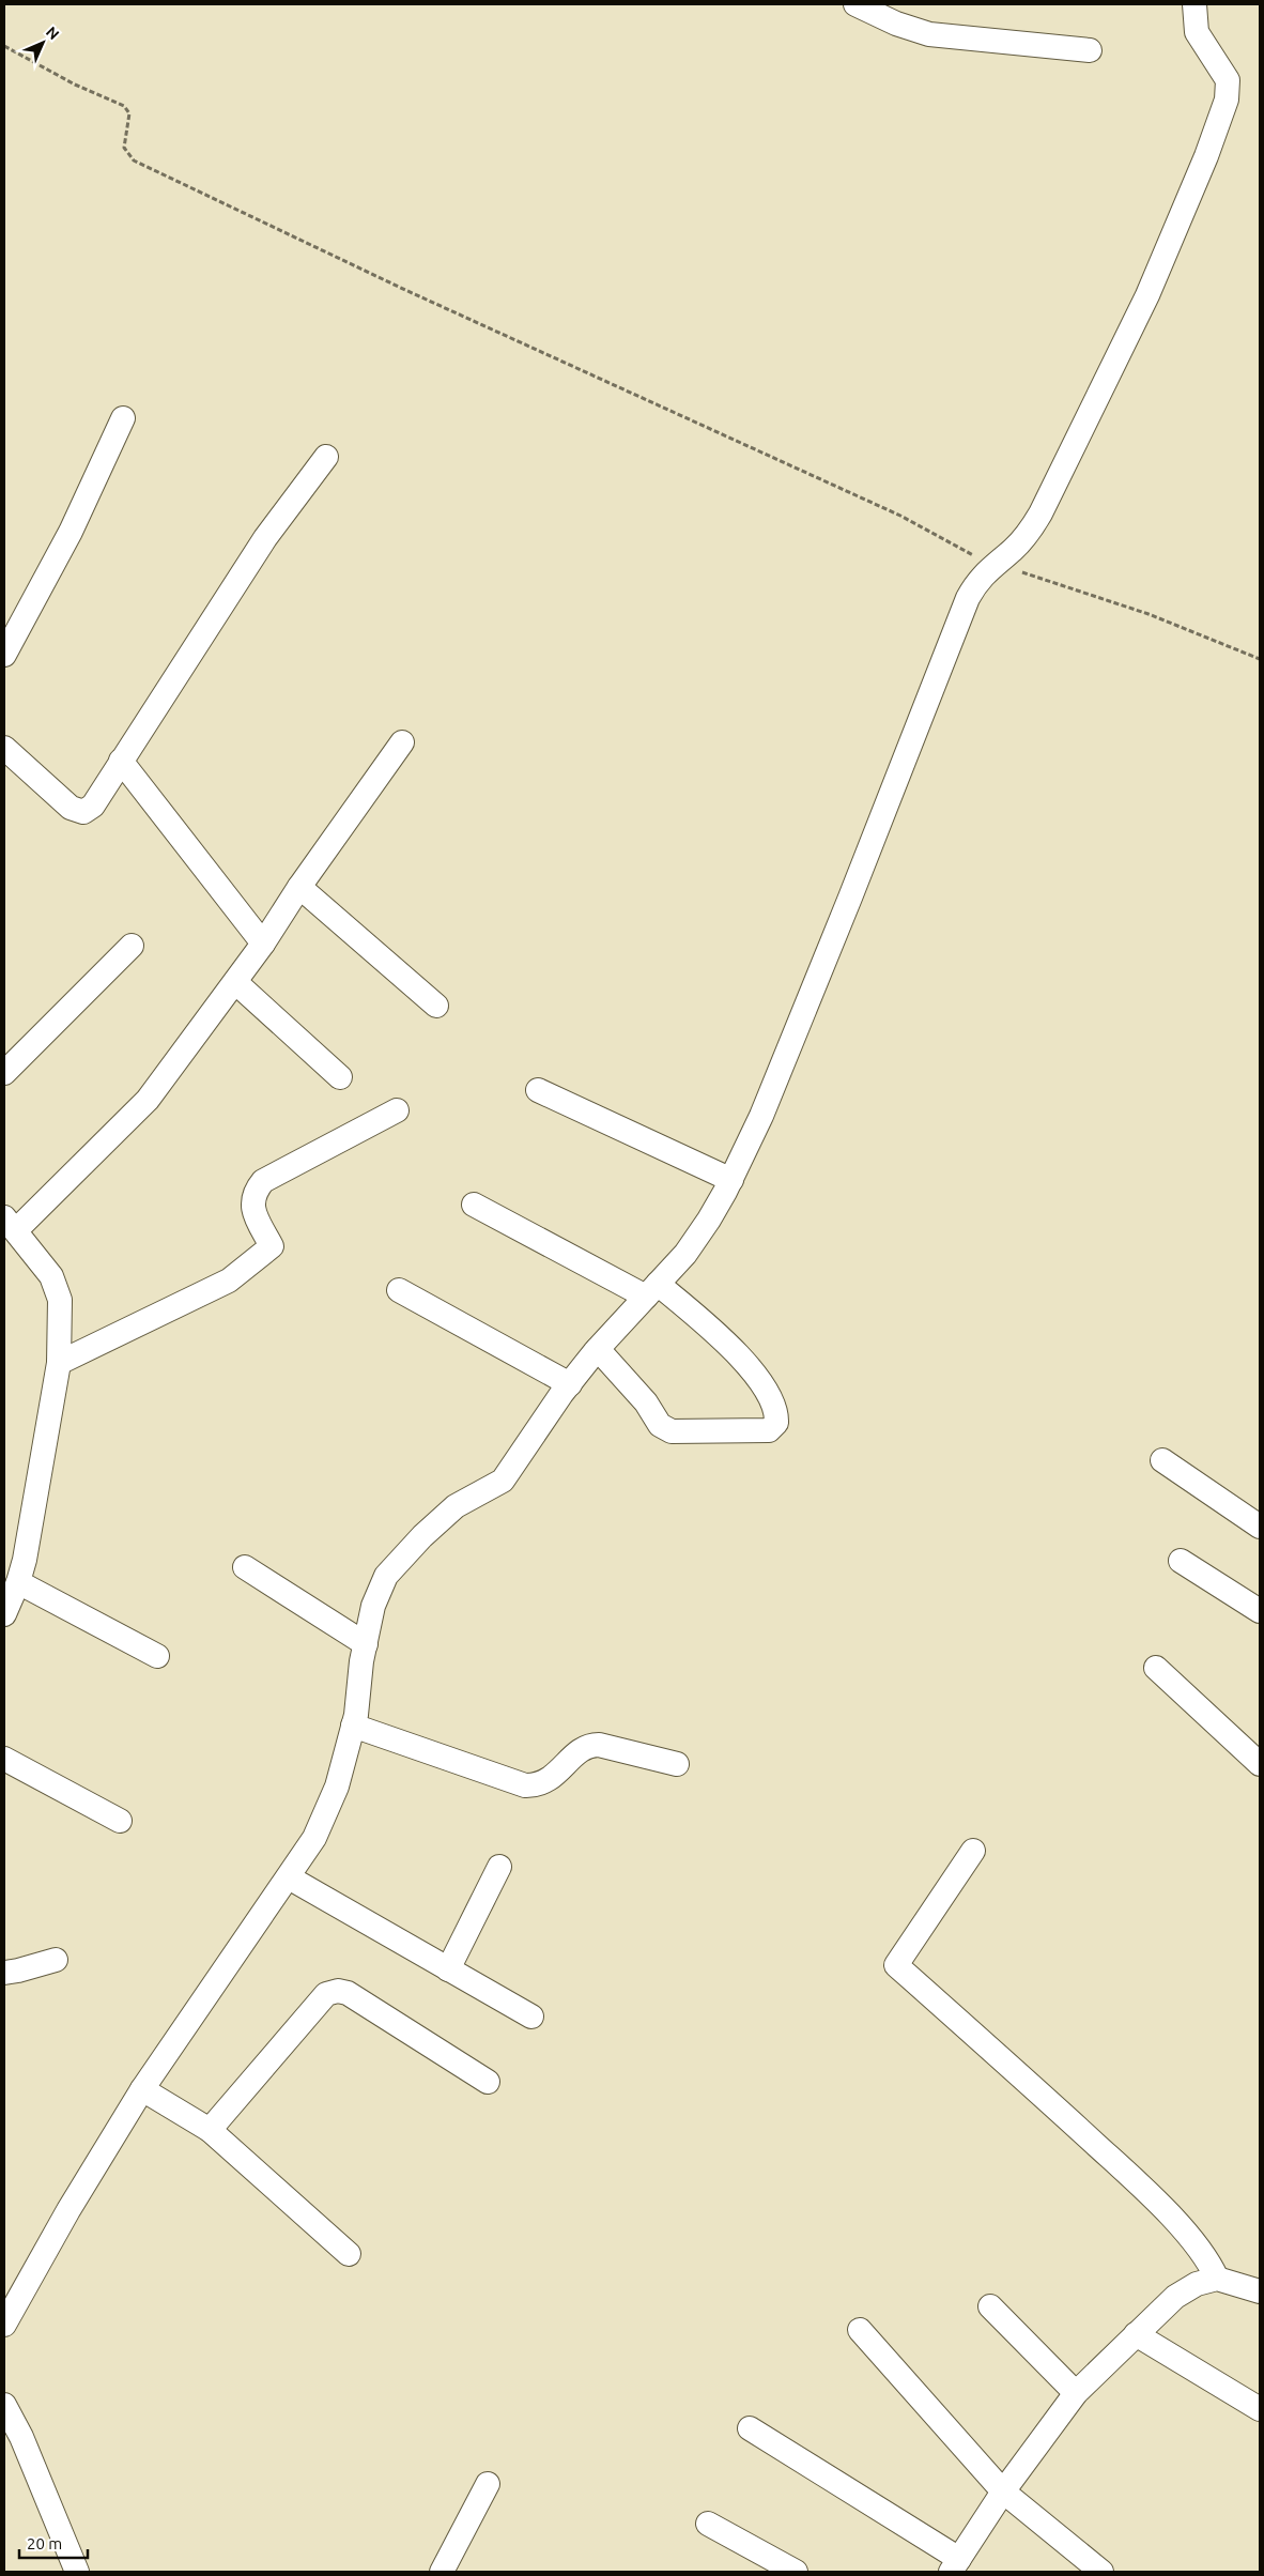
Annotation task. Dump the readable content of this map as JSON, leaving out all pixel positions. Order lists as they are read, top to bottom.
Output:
{
  "scale_bar": "20 m",
  "north": "top right"
}
